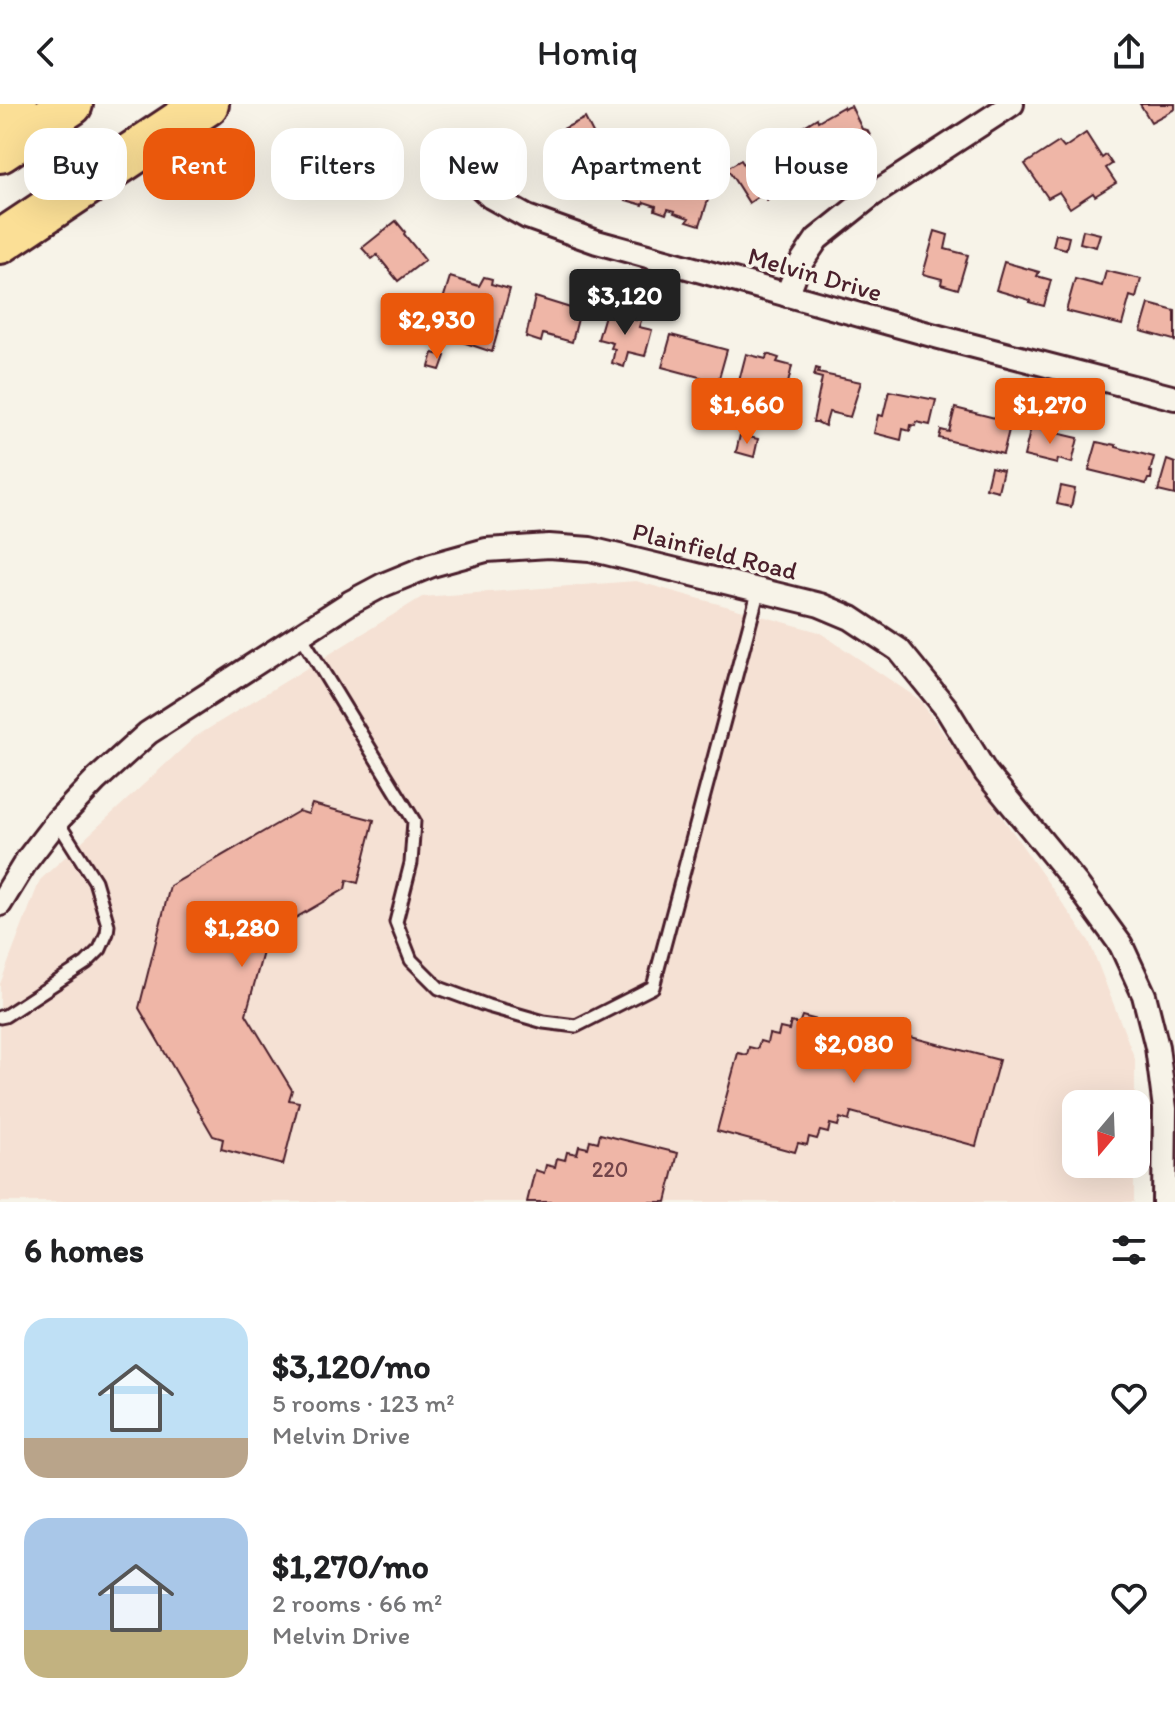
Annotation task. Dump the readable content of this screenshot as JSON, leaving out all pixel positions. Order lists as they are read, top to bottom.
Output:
{
  "streets": {
    "street": ["Melvin Drive", "Plainfield Road"]
  },
  "house_numbers": ["220"],
  "north": "bottom",
  "page": {
    "header": "Homiq",
    "chip": [
      "Buy",
      "Rent",
      "Filters",
      "New",
      "Apartment",
      "House"
    ],
    "price": [
      "$3,120",
      "$2,930",
      "$1,660",
      "$1,270",
      "$1,280",
      "$2,080"
    ],
    "heading": "6 homes",
    "list": [
      {
        "name": "$3,120/mo",
        "note": "5 rooms · 123 m² · Melvin Drive"
      },
      {
        "name": "$1,270/mo",
        "note": "2 rooms · 66 m² · Melvin Drive"
      }
    ]
  }
}
